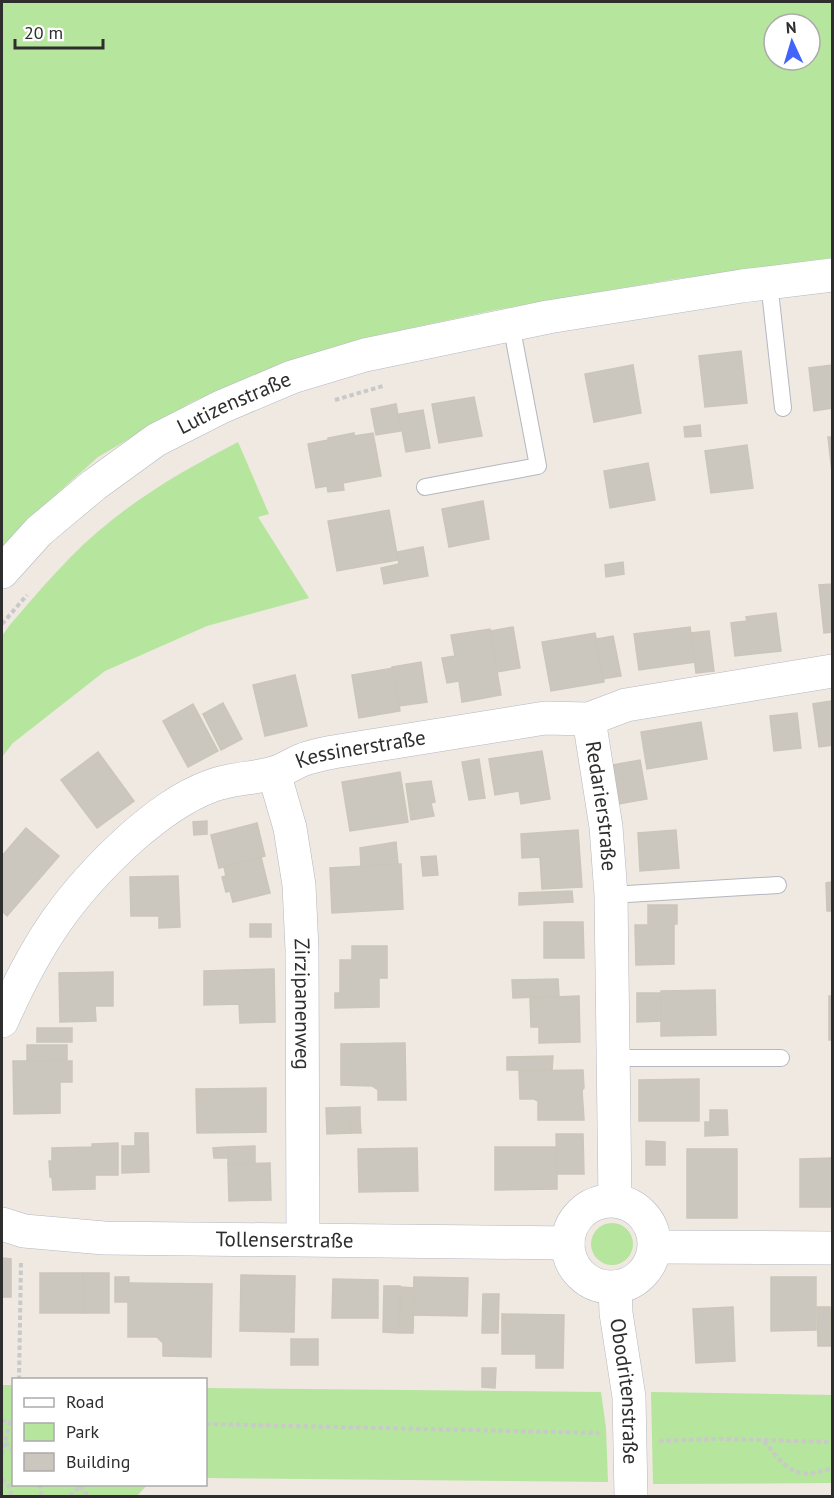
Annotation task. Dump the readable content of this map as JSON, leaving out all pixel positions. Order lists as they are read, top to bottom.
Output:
{
  "streets": {
    "street": [
      "Lutizenstraße",
      "Kessinerstraße",
      "Redarierstraße",
      "Zirzipanenweg",
      "Tollenserstraße",
      "Obodritenstraße"
    ]
  },
  "crossings": [
    ["Kessinerstraße", "Redarierstraße"],
    ["Kessinerstraße", "Zirzipanenweg"],
    ["Redarierstraße", "Tollenserstraße"],
    ["Redarierstraße", "Obodritenstraße"],
    ["Zirzipanenweg", "Tollenserstraße"],
    ["Tollenserstraße", "Obodritenstraße"]
  ],
  "legend": ["Road", "Park", "Building"],
  "scale_bar": "20 m",
  "north": "top"
}
